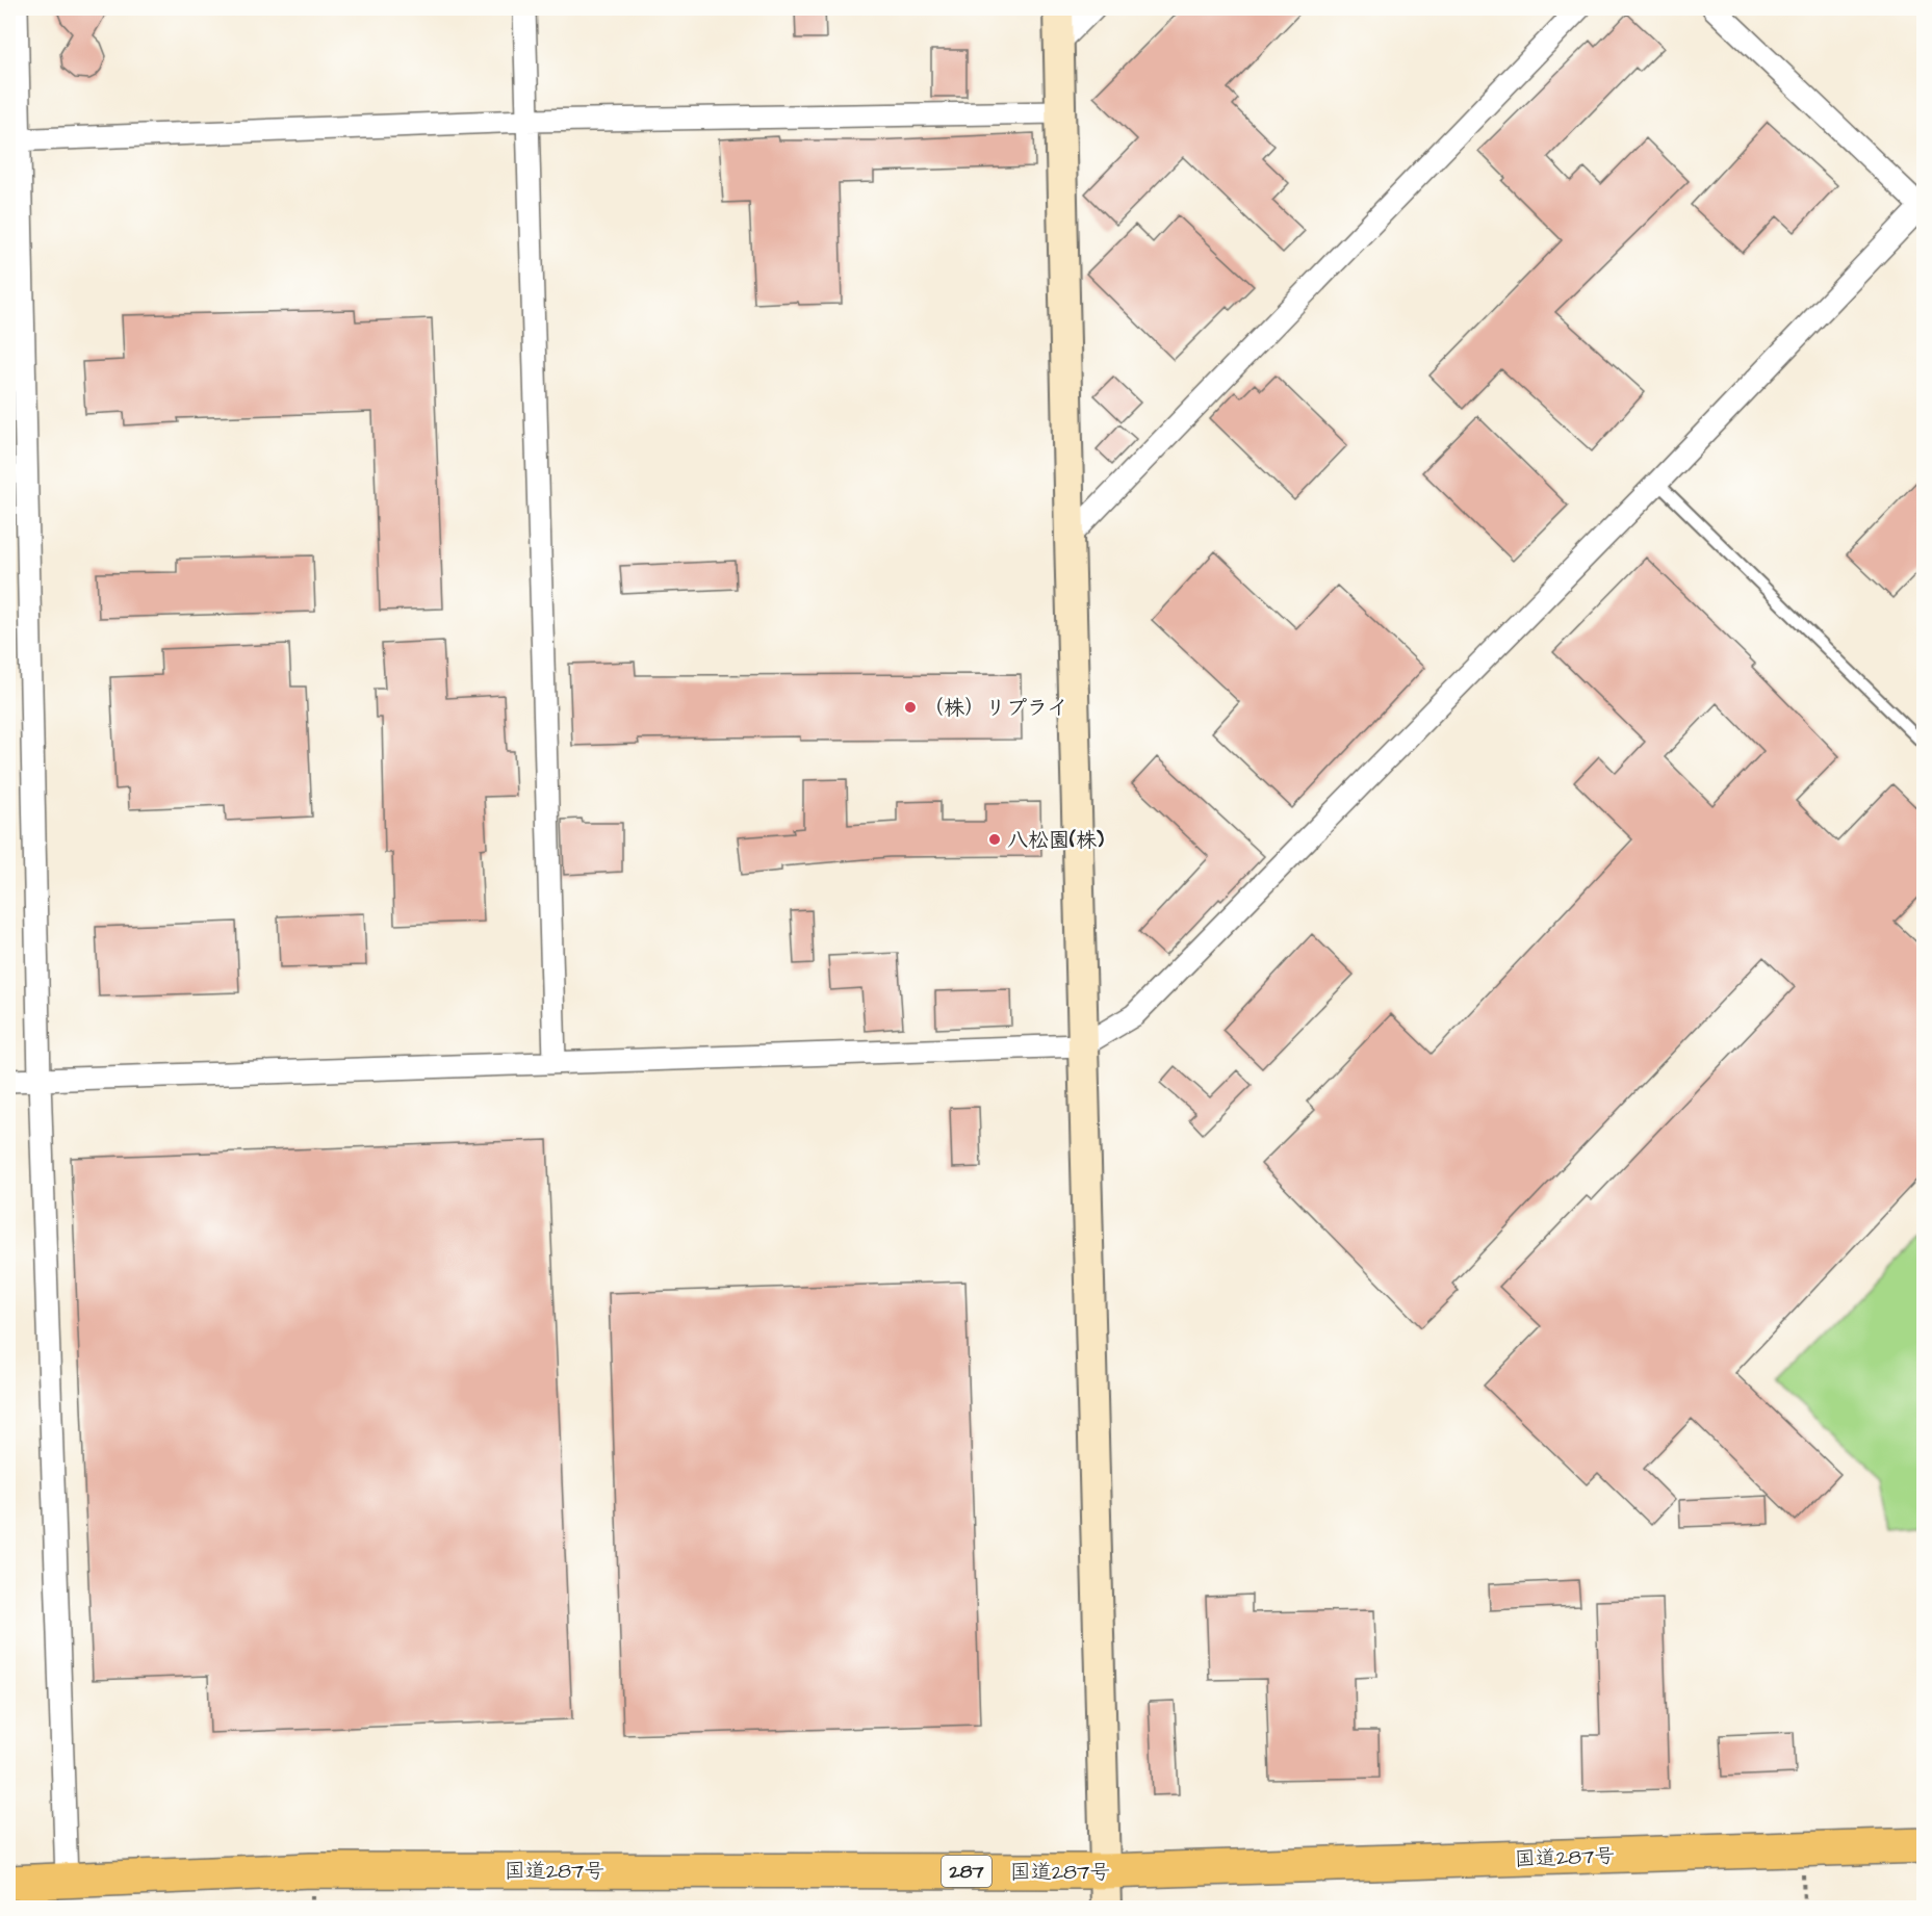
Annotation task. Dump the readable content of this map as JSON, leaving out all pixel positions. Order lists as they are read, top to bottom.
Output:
{
  "streets": {
    "highway": ["国道287号", "287"]
  },
  "places": ["（株）リプライ", "八松園(株)"]
}
